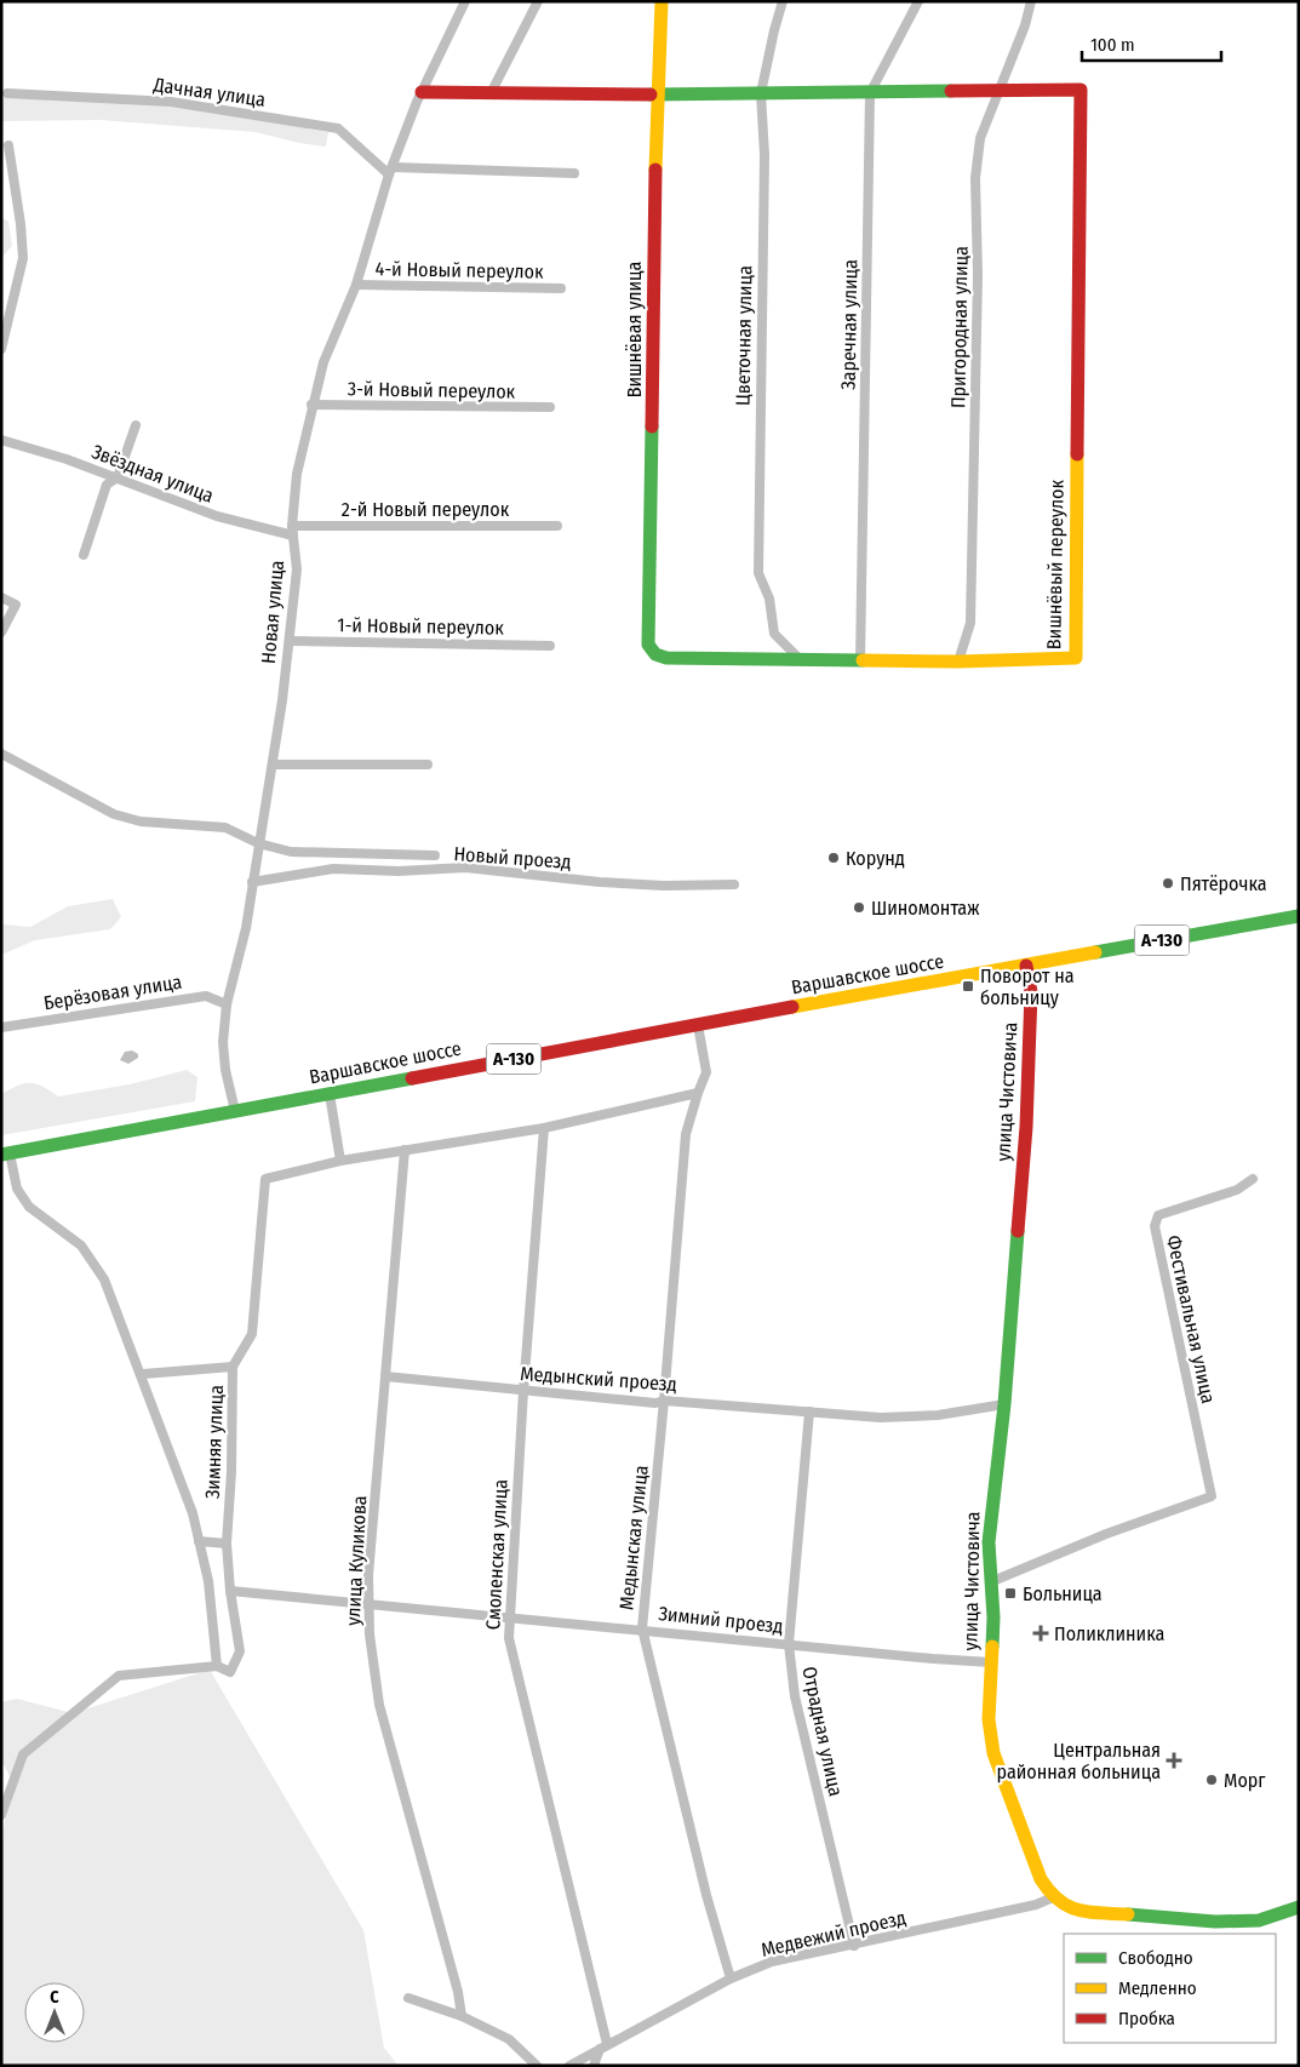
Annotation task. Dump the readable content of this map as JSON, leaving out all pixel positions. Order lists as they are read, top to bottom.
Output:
{
  "streets": {
    "street": [
      "Дачная улица",
      "4-й Новый переулок",
      "Заречная улица",
      "Пригородная улица",
      "Вишнёвая улица",
      "Цветочная улица",
      "3-й Новый переулок",
      "Звёздная улица",
      "2-й Новый переулок",
      "Вишнёвый переулок",
      "Новая улица",
      "1-й Новый переулок",
      "Новый проезд",
      "А-130",
      "Варшавское шоссе",
      "Берёзовая улица",
      "улица Чистовича",
      "Фестивальная улица",
      "Медынский проезд",
      "Зимняя улица",
      "Медынская улица",
      "Смоленская улица",
      "улица Куликова",
      "Зимний проезд",
      "Отрадная улица",
      "Медвежий проезд"
    ]
  },
  "crossings": [
    ["Дачная улица", "Новая улица"],
    ["4-й Новый переулок", "Новая улица"],
    ["Заречная улица", "Вишнёвый переулок"],
    ["Пригородная улица", "Вишнёвый переулок"],
    ["Вишнёвая улица", "Вишнёвый переулок"],
    ["Цветочная улица", "Вишнёвый переулок"],
    ["3-й Новый переулок", "Новая улица"],
    ["Звёздная улица", "2-й Новый переулок"],
    ["Звёздная улица", "Новая улица"],
    ["2-й Новый переулок", "Новая улица"],
    ["Новая улица", "1-й Новый переулок"],
    ["Новая улица", "Новый проезд"],
    ["Новая улица", "Варшавское шоссе"],
    ["Новая улица", "Берёзовая улица"],
    ["А-130", "Варшавское шоссе"],
    ["А-130", "улица Чистовича"],
    ["Варшавское шоссе", "улица Чистовича"],
    ["Варшавское шоссе", "Медынская улица"],
    ["улица Чистовича", "Фестивальная улица"],
    ["улица Чистовича", "Медынский проезд"],
    ["улица Чистовича", "Зимний проезд"],
    ["улица Чистовича", "Медвежий проезд"],
    ["Медынский проезд", "Медынская улица"],
    ["Медынский проезд", "Смоленская улица"],
    ["Медынский проезд", "улица Куликова"],
    ["Медынский проезд", "Отрадная улица"],
    ["Зимняя улица", "Зимний проезд"],
    ["Медынская улица", "Зимний проезд"],
    ["Медынская улица", "Медвежий проезд"],
    ["Смоленская улица", "Зимний проезд"],
    ["Смоленская улица", "Медвежий проезд"],
    ["улица Куликова", "Зимний проезд"],
    ["Зимний проезд", "Отрадная улица"],
    ["Отрадная улица", "Медвежий проезд"]
  ],
  "places": {
    "other": [
      "Корунд",
      "Пятёрочка",
      "Шиномонтаж",
      "Морг"
    ],
    "transit": ["Поворот на больницу", "Больница"],
    "health": ["Поликлиника", "Центральная районная больница"]
  },
  "legend": ["Свободно", "Медленно", "Пробка"],
  "scale_bar": "100 m",
  "north": "top"
}
